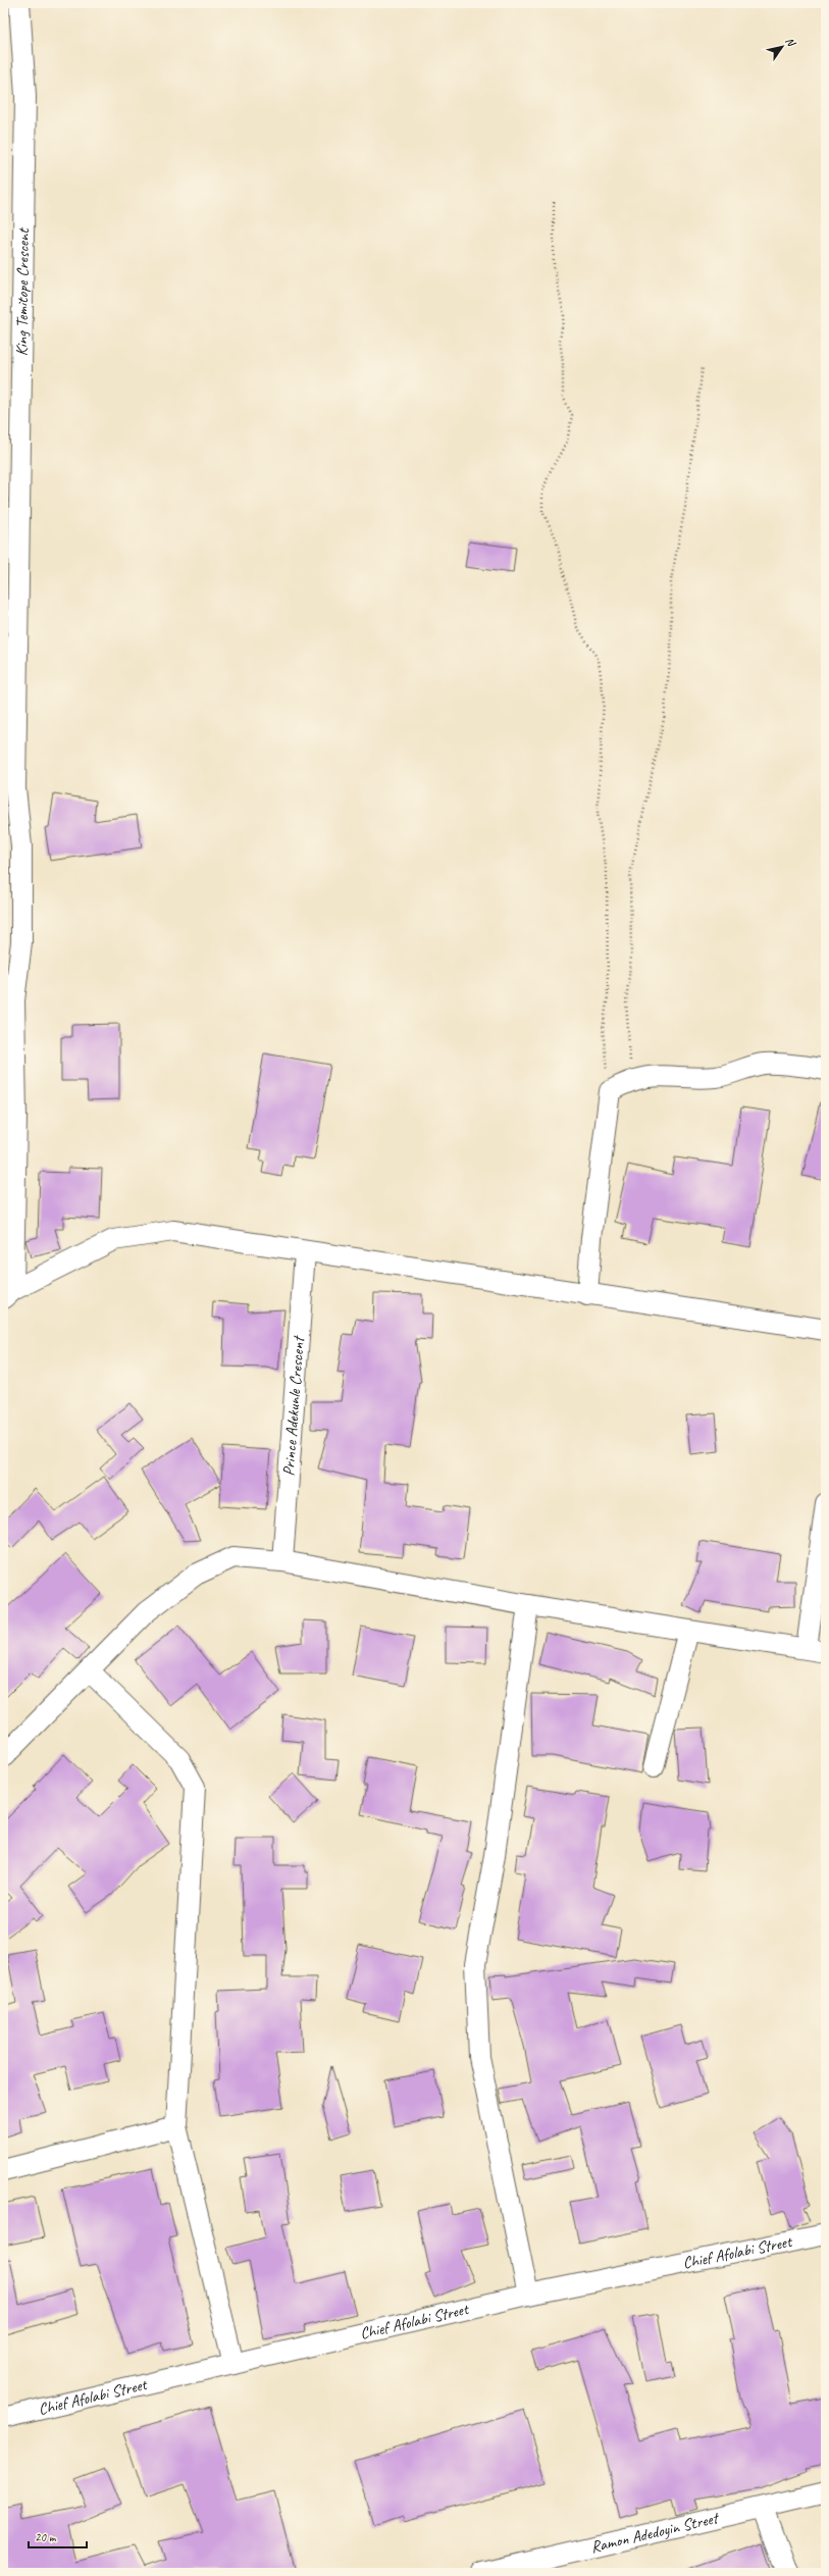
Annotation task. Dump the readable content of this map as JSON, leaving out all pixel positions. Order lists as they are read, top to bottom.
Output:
{
  "streets": {
    "street": [
      "King Temitope Crescent",
      "Prince Adekunle Crescent",
      "Chief Afolabi Street",
      "Ramon Adedoyin Street"
    ]
  },
  "scale_bar": "20 m",
  "north": "top right"
}
